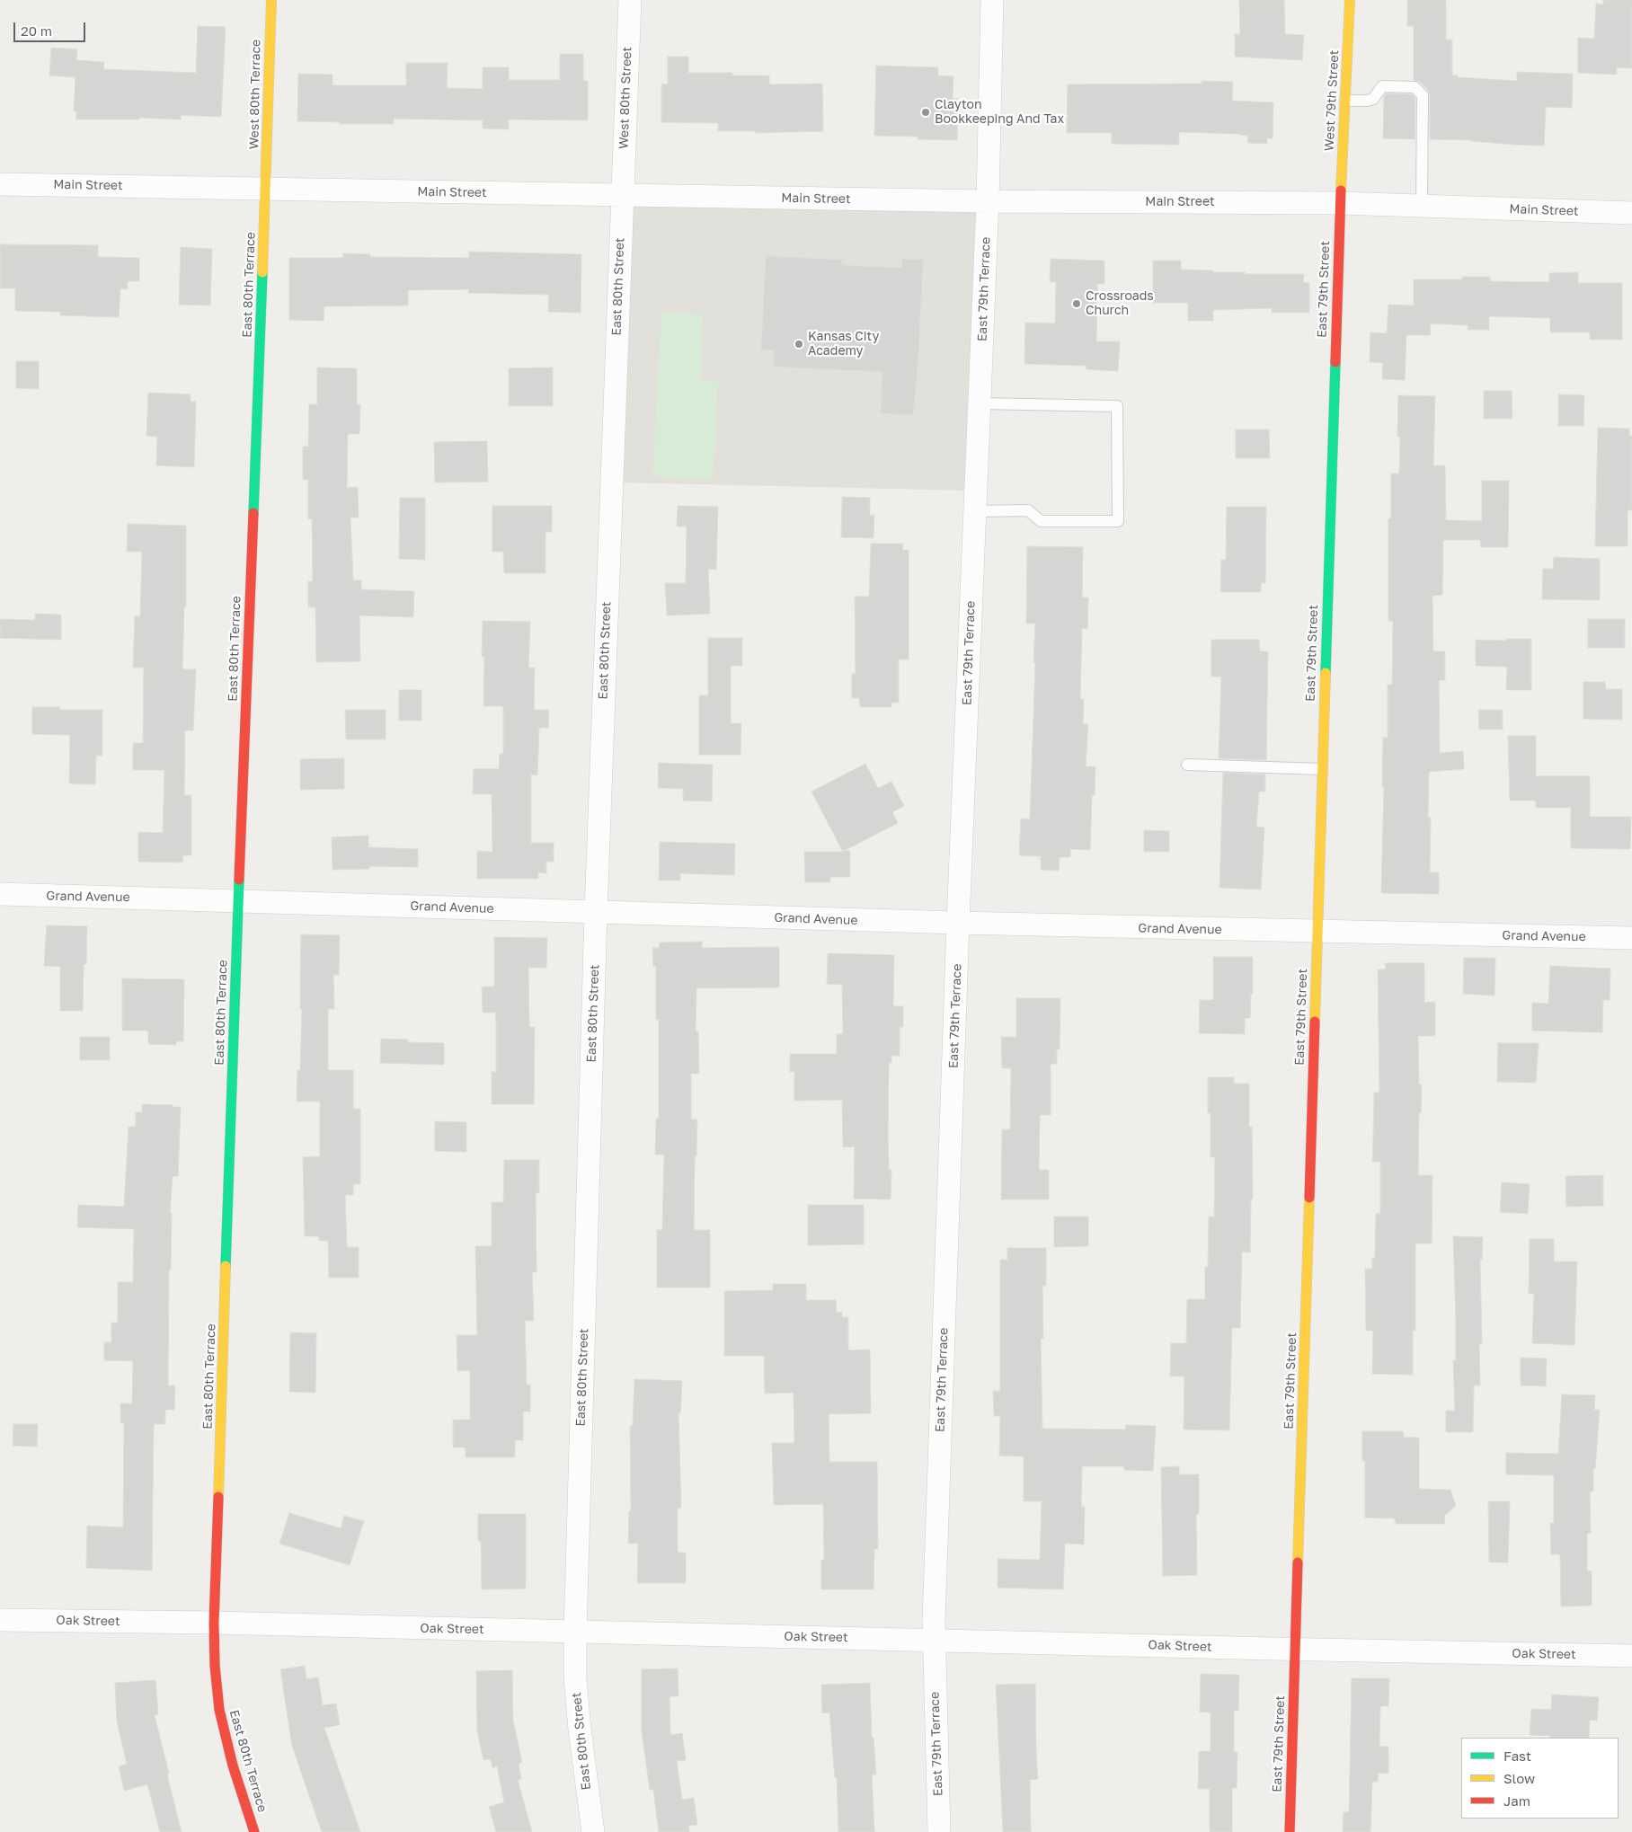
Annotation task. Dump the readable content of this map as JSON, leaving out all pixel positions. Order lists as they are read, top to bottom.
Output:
{
  "streets": {
    "street": [
      "West 80th Terrace",
      "West 80th Street",
      "West 79th Street",
      "Main Street",
      "East 80th Terrace",
      "East 80th Street",
      "East 79th Terrace",
      "East 79th Street",
      "Grand Avenue",
      "Oak Street"
    ]
  },
  "crossings": [
    ["West 80th Terrace", "Main Street"],
    ["West 80th Terrace", "East 80th Terrace"],
    ["West 80th Street", "Main Street"],
    ["West 80th Street", "East 80th Street"],
    ["West 79th Street", "Main Street"],
    ["West 79th Street", "East 79th Street"],
    ["Main Street", "East 80th Terrace"],
    ["Main Street", "East 80th Street"],
    ["Main Street", "East 79th Terrace"],
    ["Main Street", "East 79th Street"],
    ["East 80th Terrace", "Grand Avenue"],
    ["East 80th Terrace", "Oak Street"],
    ["East 80th Street", "Grand Avenue"],
    ["East 80th Street", "Oak Street"],
    ["East 79th Terrace", "Grand Avenue"],
    ["East 79th Terrace", "Oak Street"],
    ["East 79th Street", "Grand Avenue"],
    ["East 79th Street", "Oak Street"]
  ],
  "places": ["Clayton Bookkeeping And Tax", "Crossroads Church", "Kansas City Academy"],
  "legend": ["Fast", "Slow", "Jam"],
  "scale_bar": "20 m"
}
